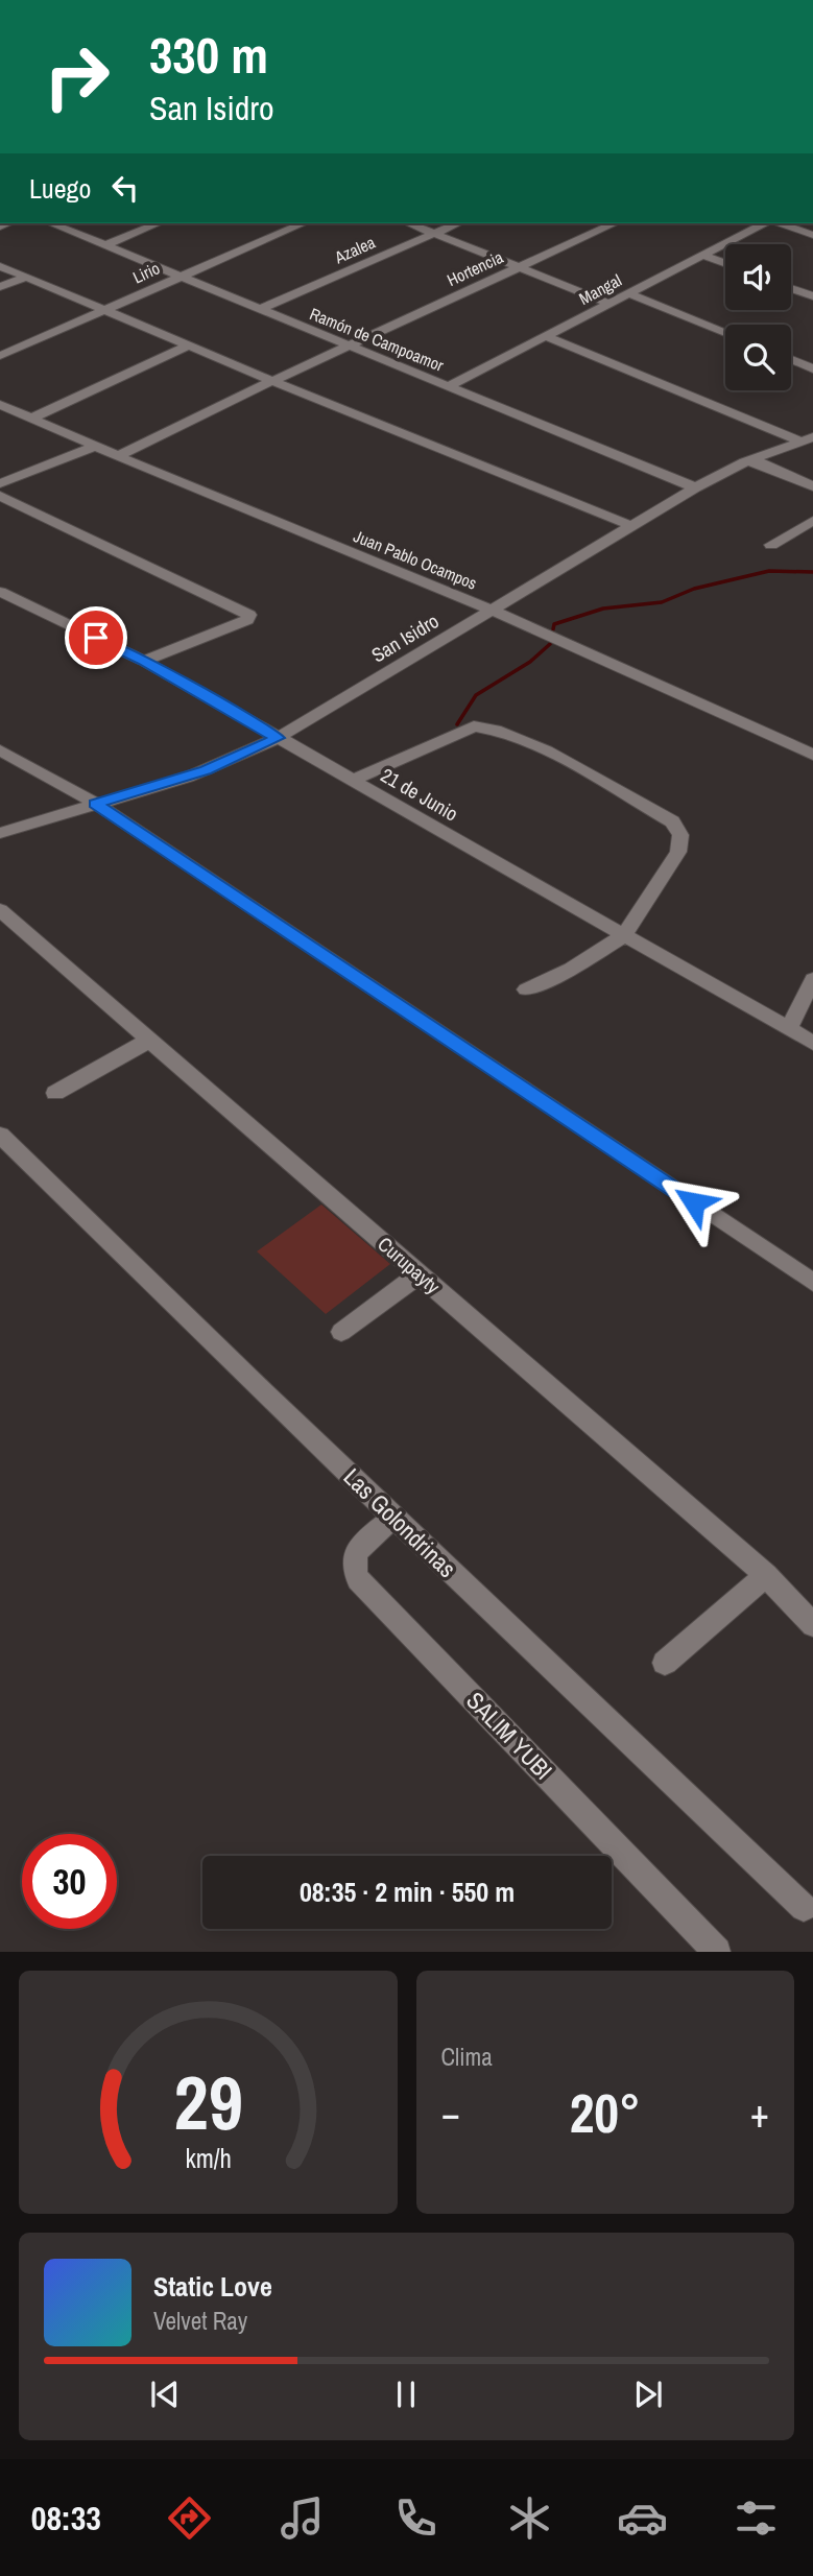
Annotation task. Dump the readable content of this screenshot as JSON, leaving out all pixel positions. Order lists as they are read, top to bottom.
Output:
{
  "streets": {
    "street": [
      "Azalea",
      "Hortencia",
      "Lirio",
      "Mangal",
      "Ramón de Campoamor",
      "Juan Pablo Ocampos",
      "San Isidro",
      "21 de Junio",
      "Curupayty",
      "Las Golondrinas",
      "SALIM YUBI"
    ]
  },
  "crossings": [
    ["Azalea", "Ramón de Campoamor"],
    ["Hortencia", "Ramón de Campoamor"],
    ["Hortencia", "Juan Pablo Ocampos"],
    ["Lirio", "Ramón de Campoamor"],
    ["Mangal", "Ramón de Campoamor"],
    ["Ramón de Campoamor", "San Isidro"],
    ["Juan Pablo Ocampos", "San Isidro"],
    ["San Isidro", "21 de Junio"],
    ["Las Golondrinas", "SALIM YUBI"]
  ],
  "page": {
    "turn": ["330 m", "San Isidro"],
    "then": "Luego",
    "limit": "30",
    "trip": "08:35 · 2 min · 550 m",
    "tile": "Clima",
    "heat": ["−", "20°", "+"],
    "song": ["Static Love", "Velvet Ray"],
    "tabs": "08:33",
    "gauge": ["29", "km/h"]
  }
}
